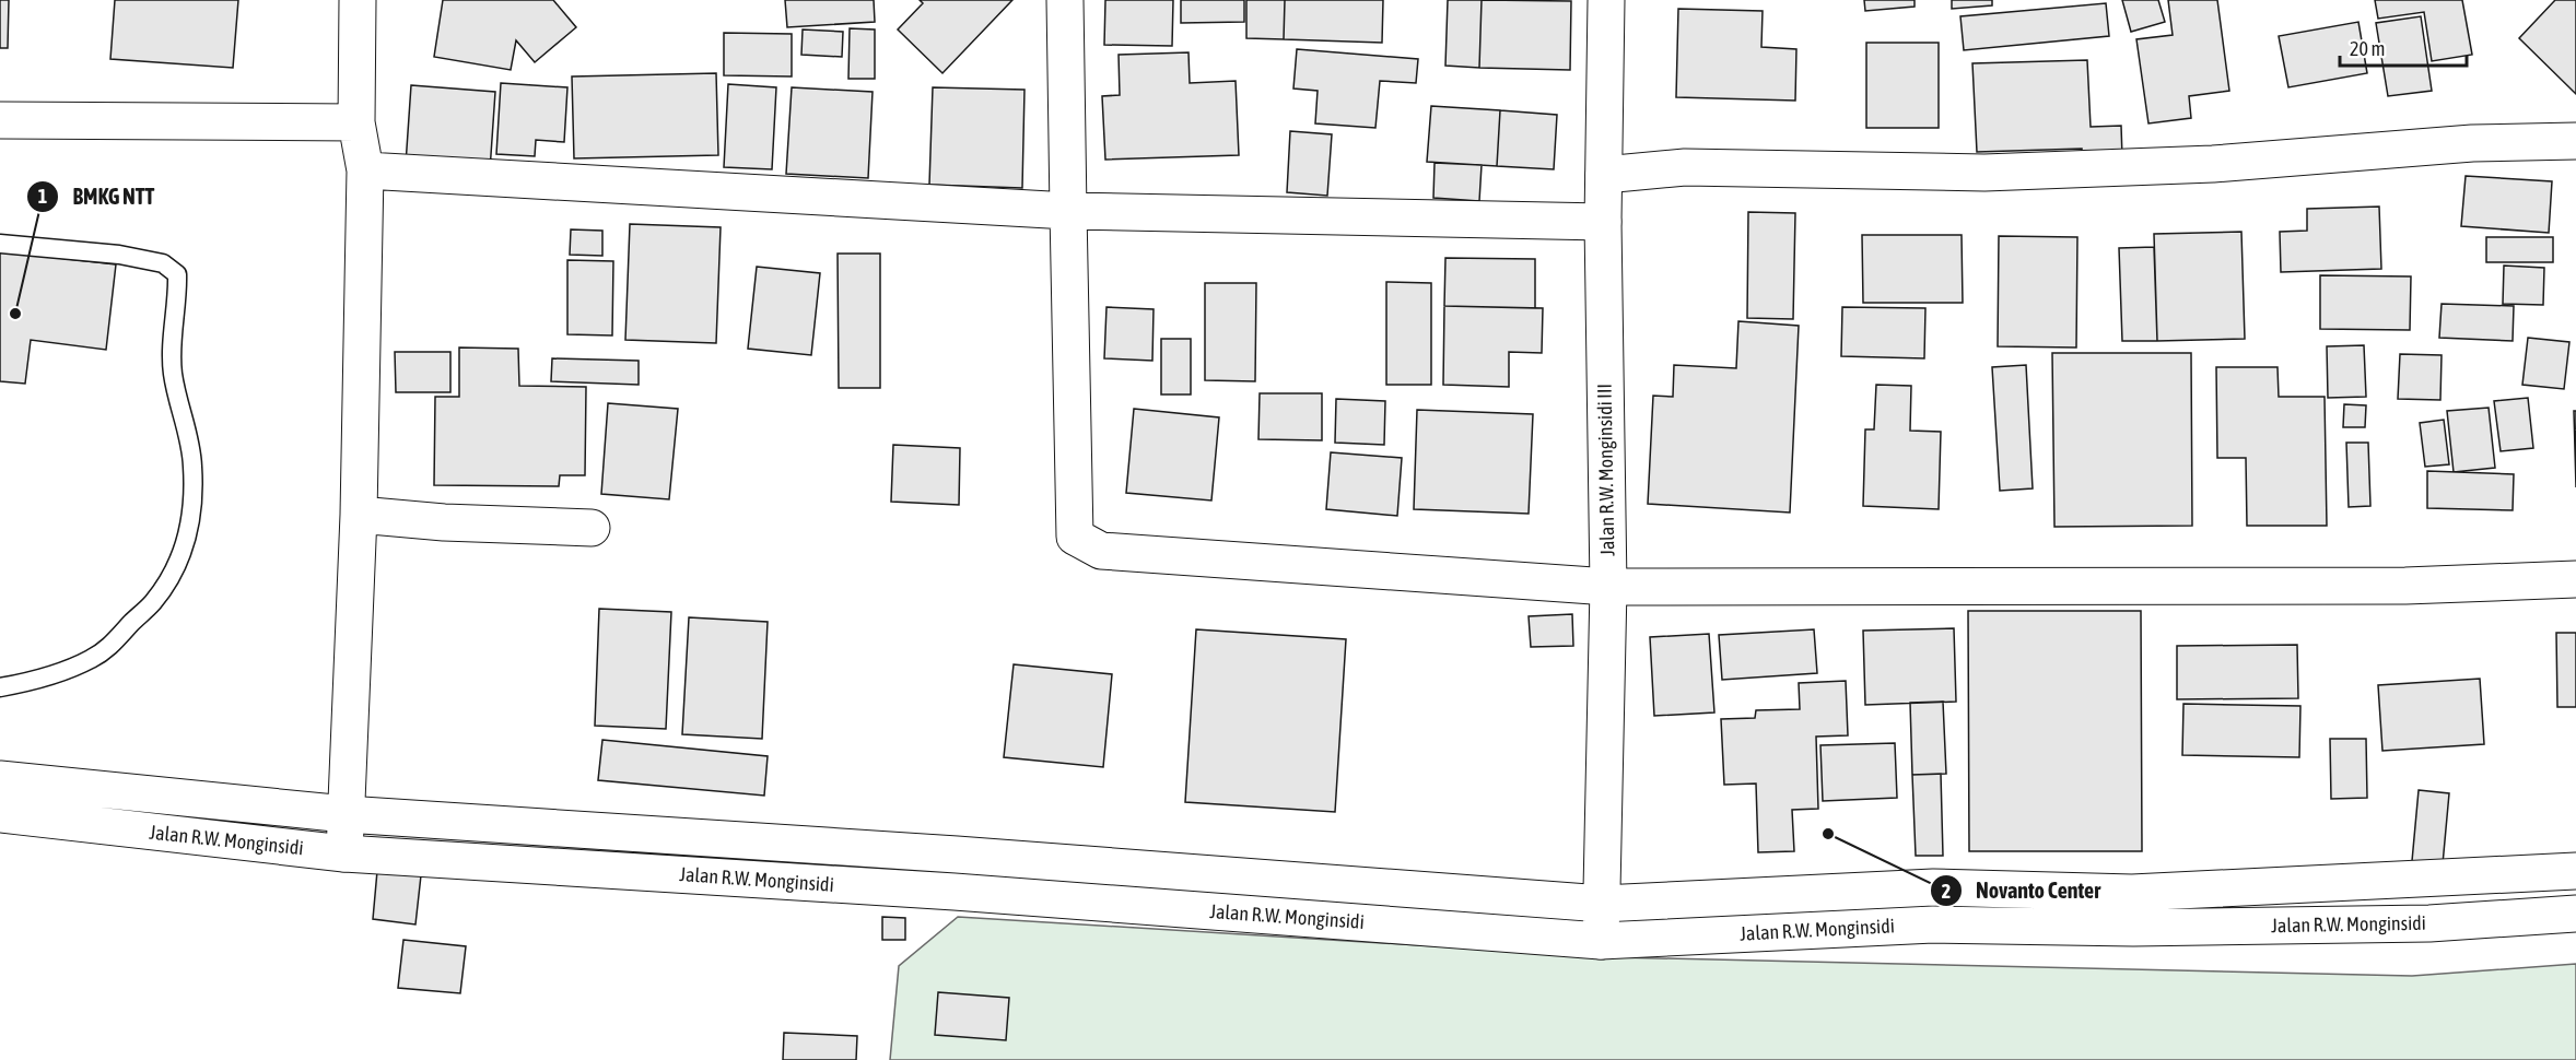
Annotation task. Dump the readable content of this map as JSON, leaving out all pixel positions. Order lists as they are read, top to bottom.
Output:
{
  "streets": {
    "street": ["Jalan R.W. Monginsidi III", "Jalan R.W. Monginsidi"]
  },
  "crossings": [
    ["Jalan R.W. Monginsidi III", "Jalan R.W. Monginsidi"]
  ],
  "places": ["BMKG NTT", "Novanto Center"],
  "scale_bar": "20 m"
}
